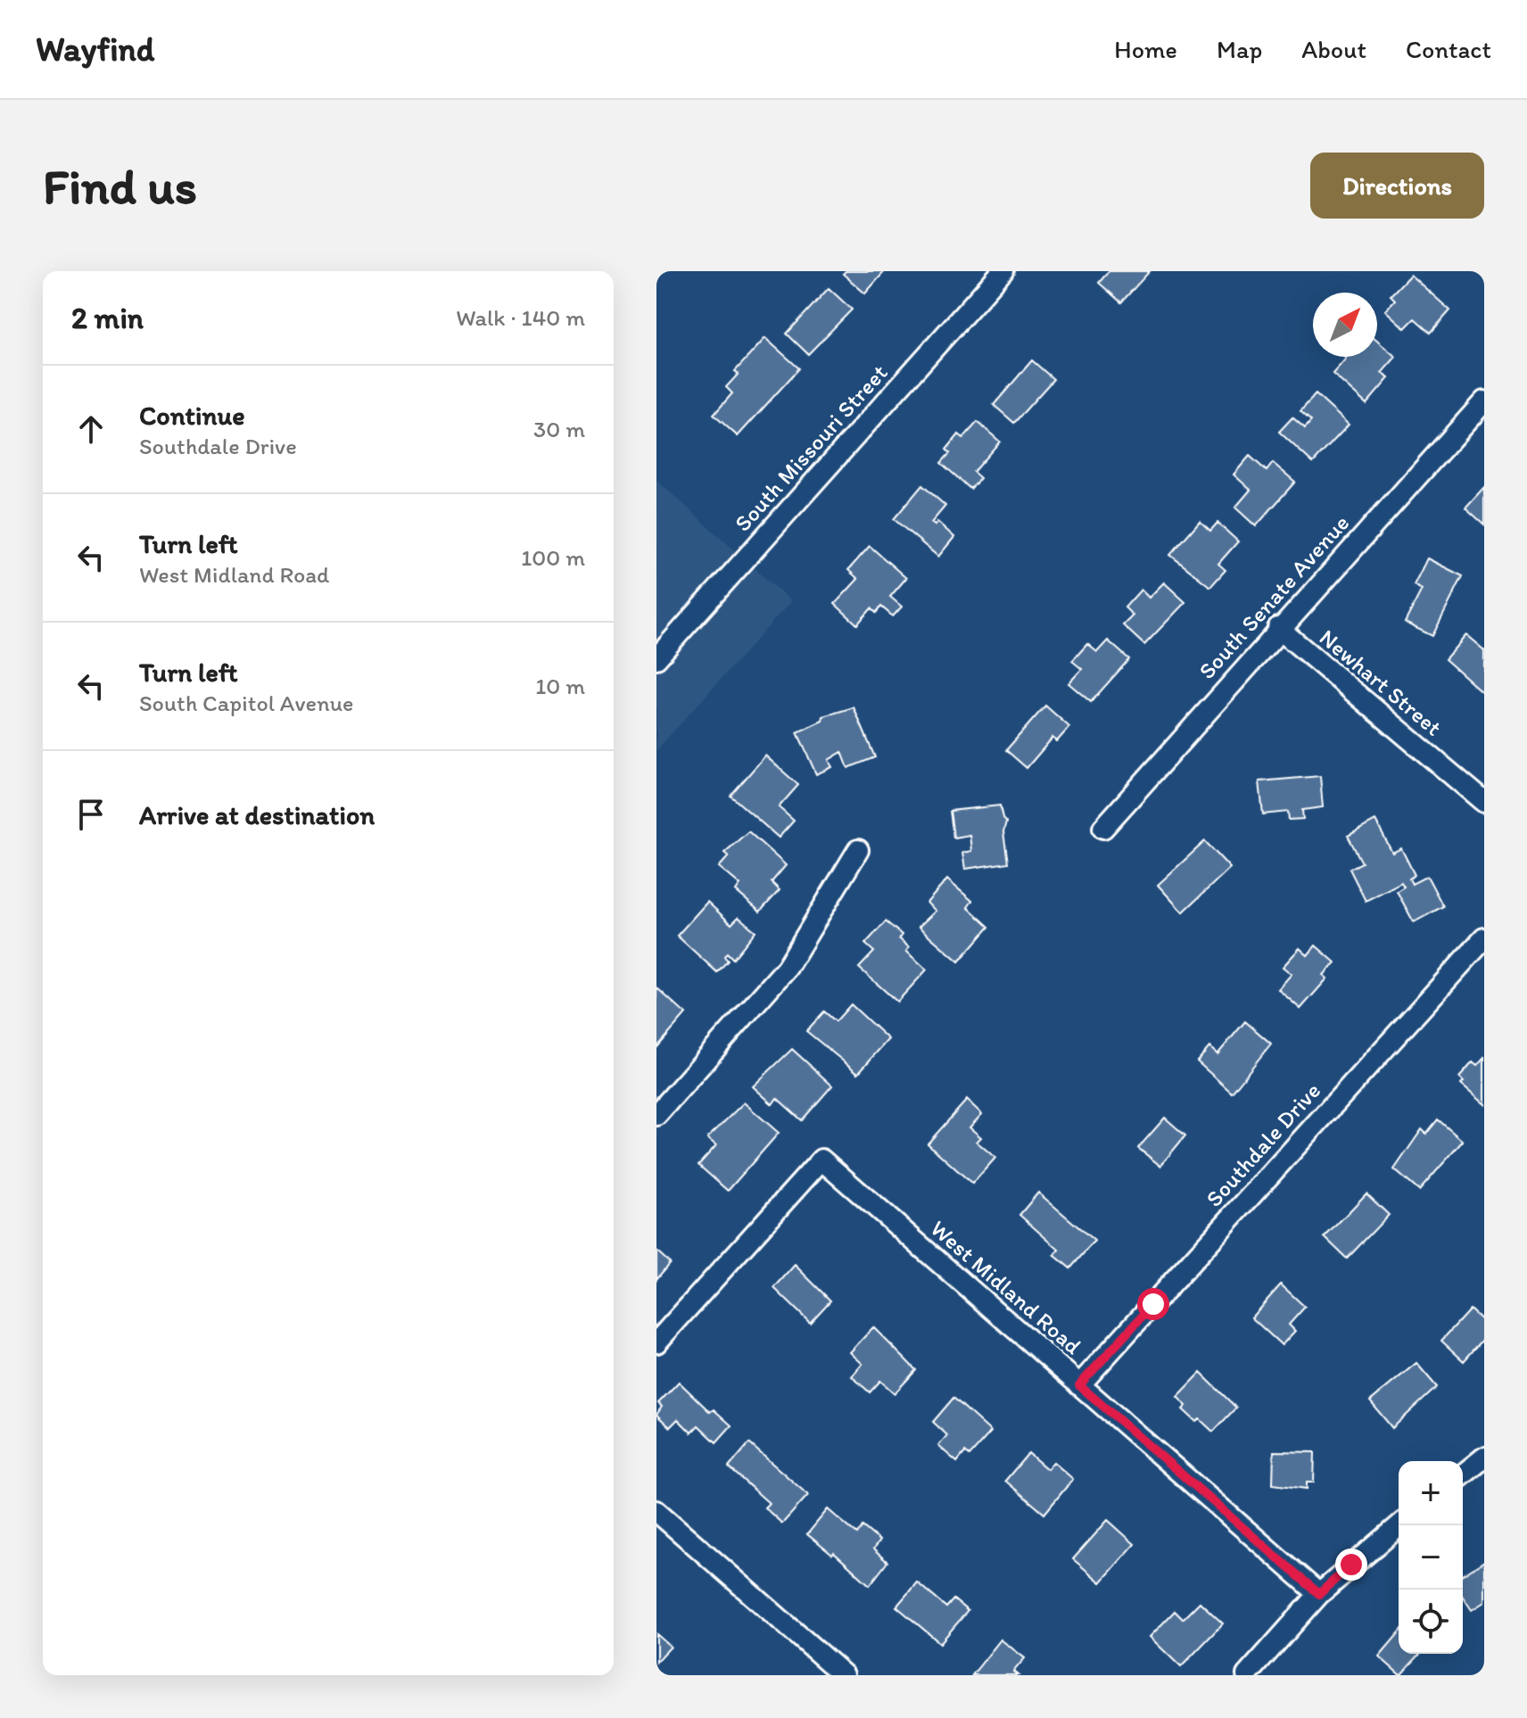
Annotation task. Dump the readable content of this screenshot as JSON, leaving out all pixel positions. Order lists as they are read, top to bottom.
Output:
{
  "streets": {
    "street": [
      "South Missouri Street",
      "South Senate Avenue",
      "Newhart Street",
      "Southdale Drive",
      "West Midland Road"
    ]
  },
  "crossings": [
    ["South Senate Avenue", "Newhart Street"],
    ["Southdale Drive", "West Midland Road"]
  ],
  "north": "top right",
  "page": {
    "header": "Wayfind",
    "nav": [
      "Home",
      "Map",
      "About",
      "Contact"
    ],
    "buttons": "Directions",
    "title": "Find us",
    "heading": ["2 min", "Walk · 140 m"],
    "list": [
      ["Continue", "Southdale Drive", "30 m"],
      ["Turn left", "West Midland Road", "100 m"],
      ["Turn left", "South Capitol Avenue", "10 m"],
      "Arrive at destination"
    ],
    "map_buttons": ["+", "−"]
  }
}
